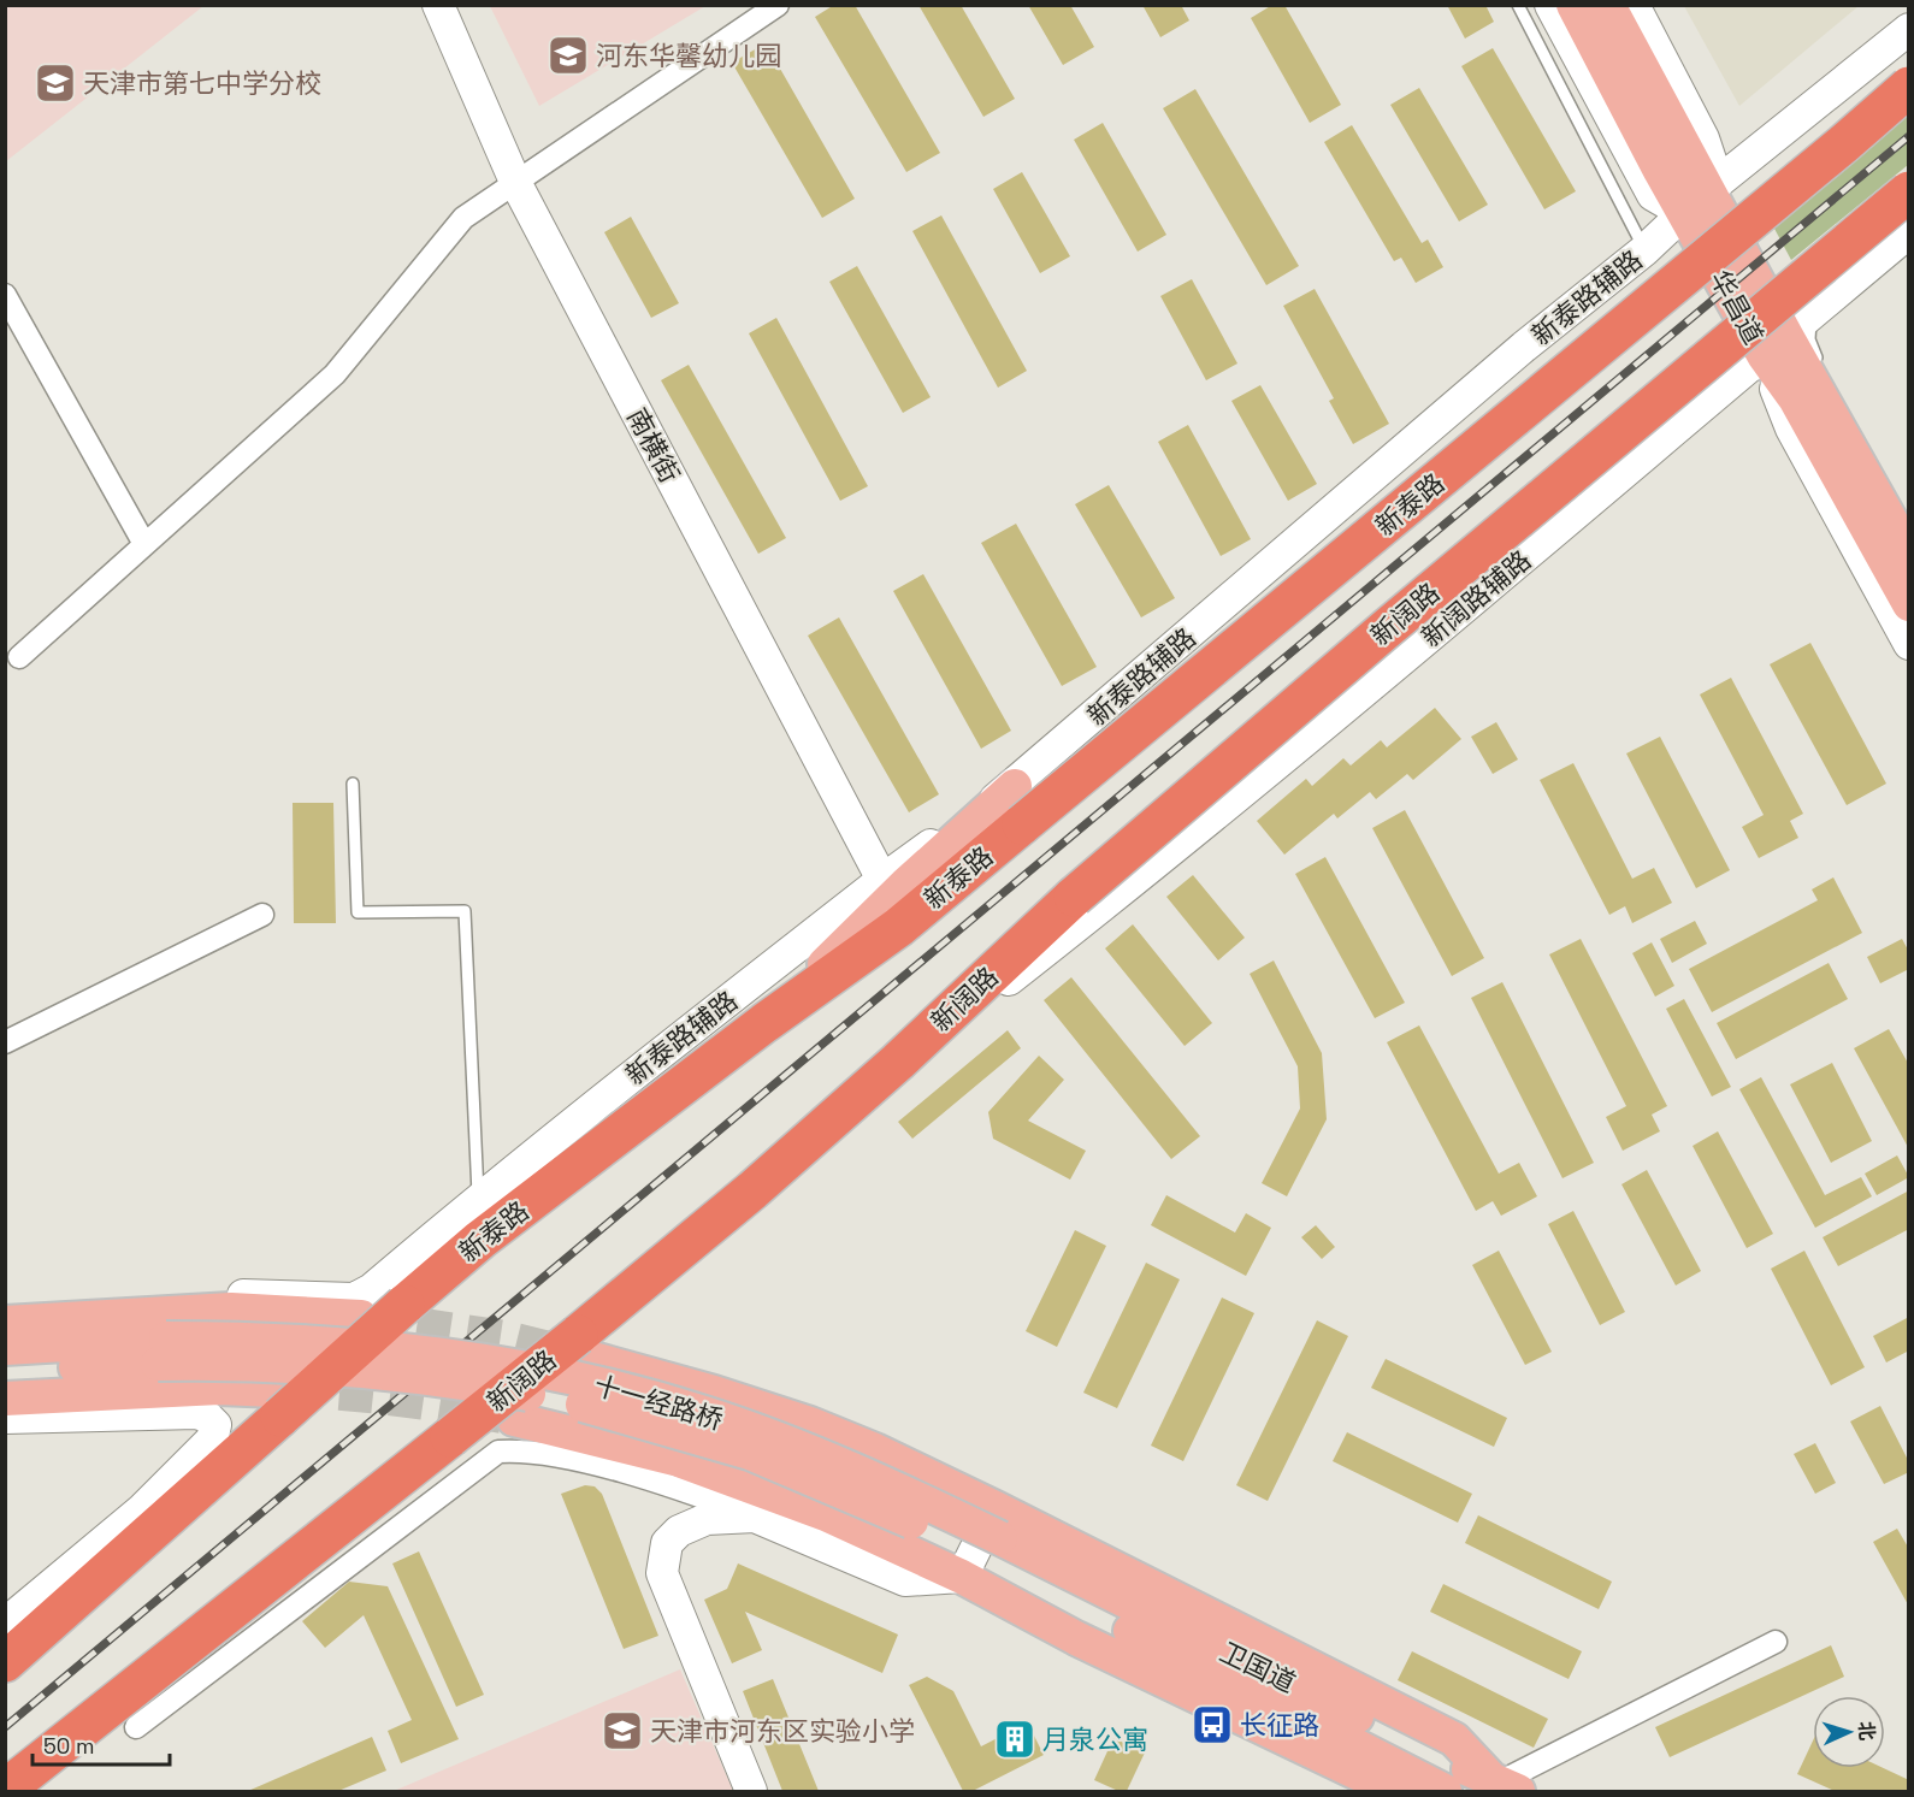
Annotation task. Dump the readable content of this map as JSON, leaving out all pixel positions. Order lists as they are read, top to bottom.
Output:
{
  "streets": {
    "highway": ["新泰路", "新阔路"],
    "main road": ["华昌道", "十一经路桥", "卫国道"],
    "street": ["新泰路辅路", "南横街", "新阔路辅路"]
  },
  "crossings": [
    ["新泰路辅路", "华昌道"],
    ["新泰路辅路", "南横街"],
    ["华昌道", "新阔路辅路"],
    ["新阔路辅路", "新阔路"],
    ["十一经路桥", "卫国道"]
  ],
  "places": {
    "school or university": ["河东华馨幼儿园", "天津市第七中学分校", "天津市河东区实验小学"],
    "bus stop": ["长征路"],
    "building": ["月泉公寓"]
  },
  "scale_bar": "50 m",
  "north": "right"
}
